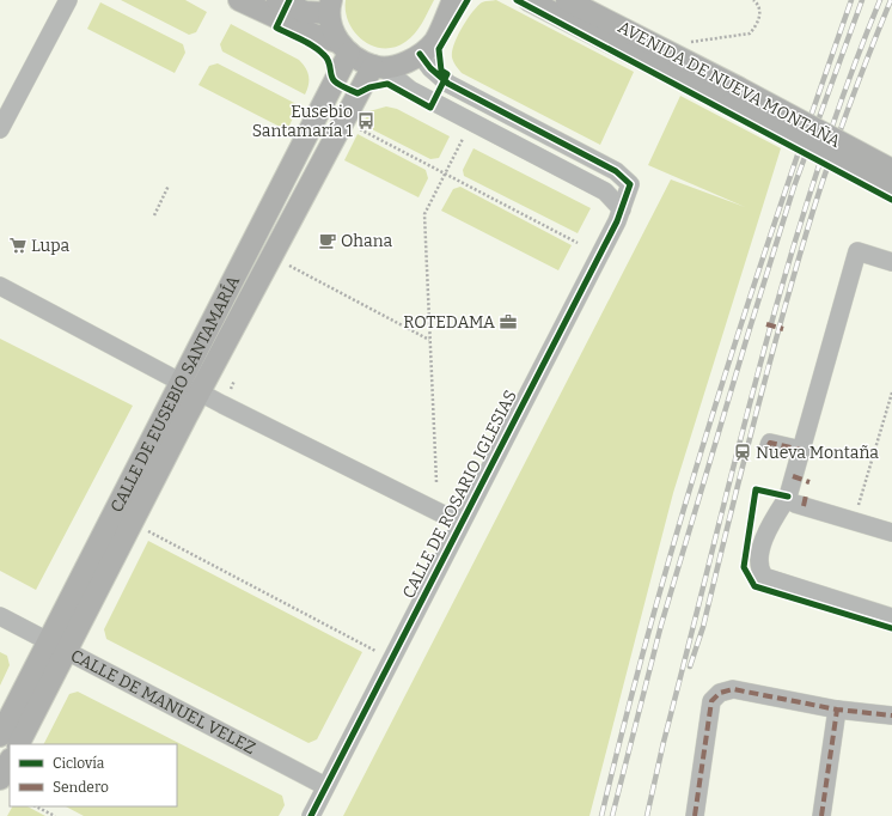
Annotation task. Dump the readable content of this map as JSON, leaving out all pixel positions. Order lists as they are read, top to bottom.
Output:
{
  "streets": {
    "main road": ["AVENIDA DE NUEVA MONTAÑA", "CALLE DE EUSEBIO SANTAMARÍA"],
    "street": ["CALLE DE ROSARIO IGLESIAS", "CALLE DE MANUEL VELEZ"]
  },
  "crossings": [
    ["CALLE DE EUSEBIO SANTAMARÍA", "CALLE DE MANUEL VELEZ"],
    ["CALLE DE ROSARIO IGLESIAS", "CALLE DE MANUEL VELEZ"]
  ],
  "places": {
    "bus stop": ["Eusebio Santamaría 1"],
    "cafe": ["Ohana"],
    "supermarket": ["Lupa"],
    "office": ["ROTEDAMA"],
    "station": ["Nueva Montaña"]
  },
  "legend": ["Ciclovía", "Sendero"]
}
